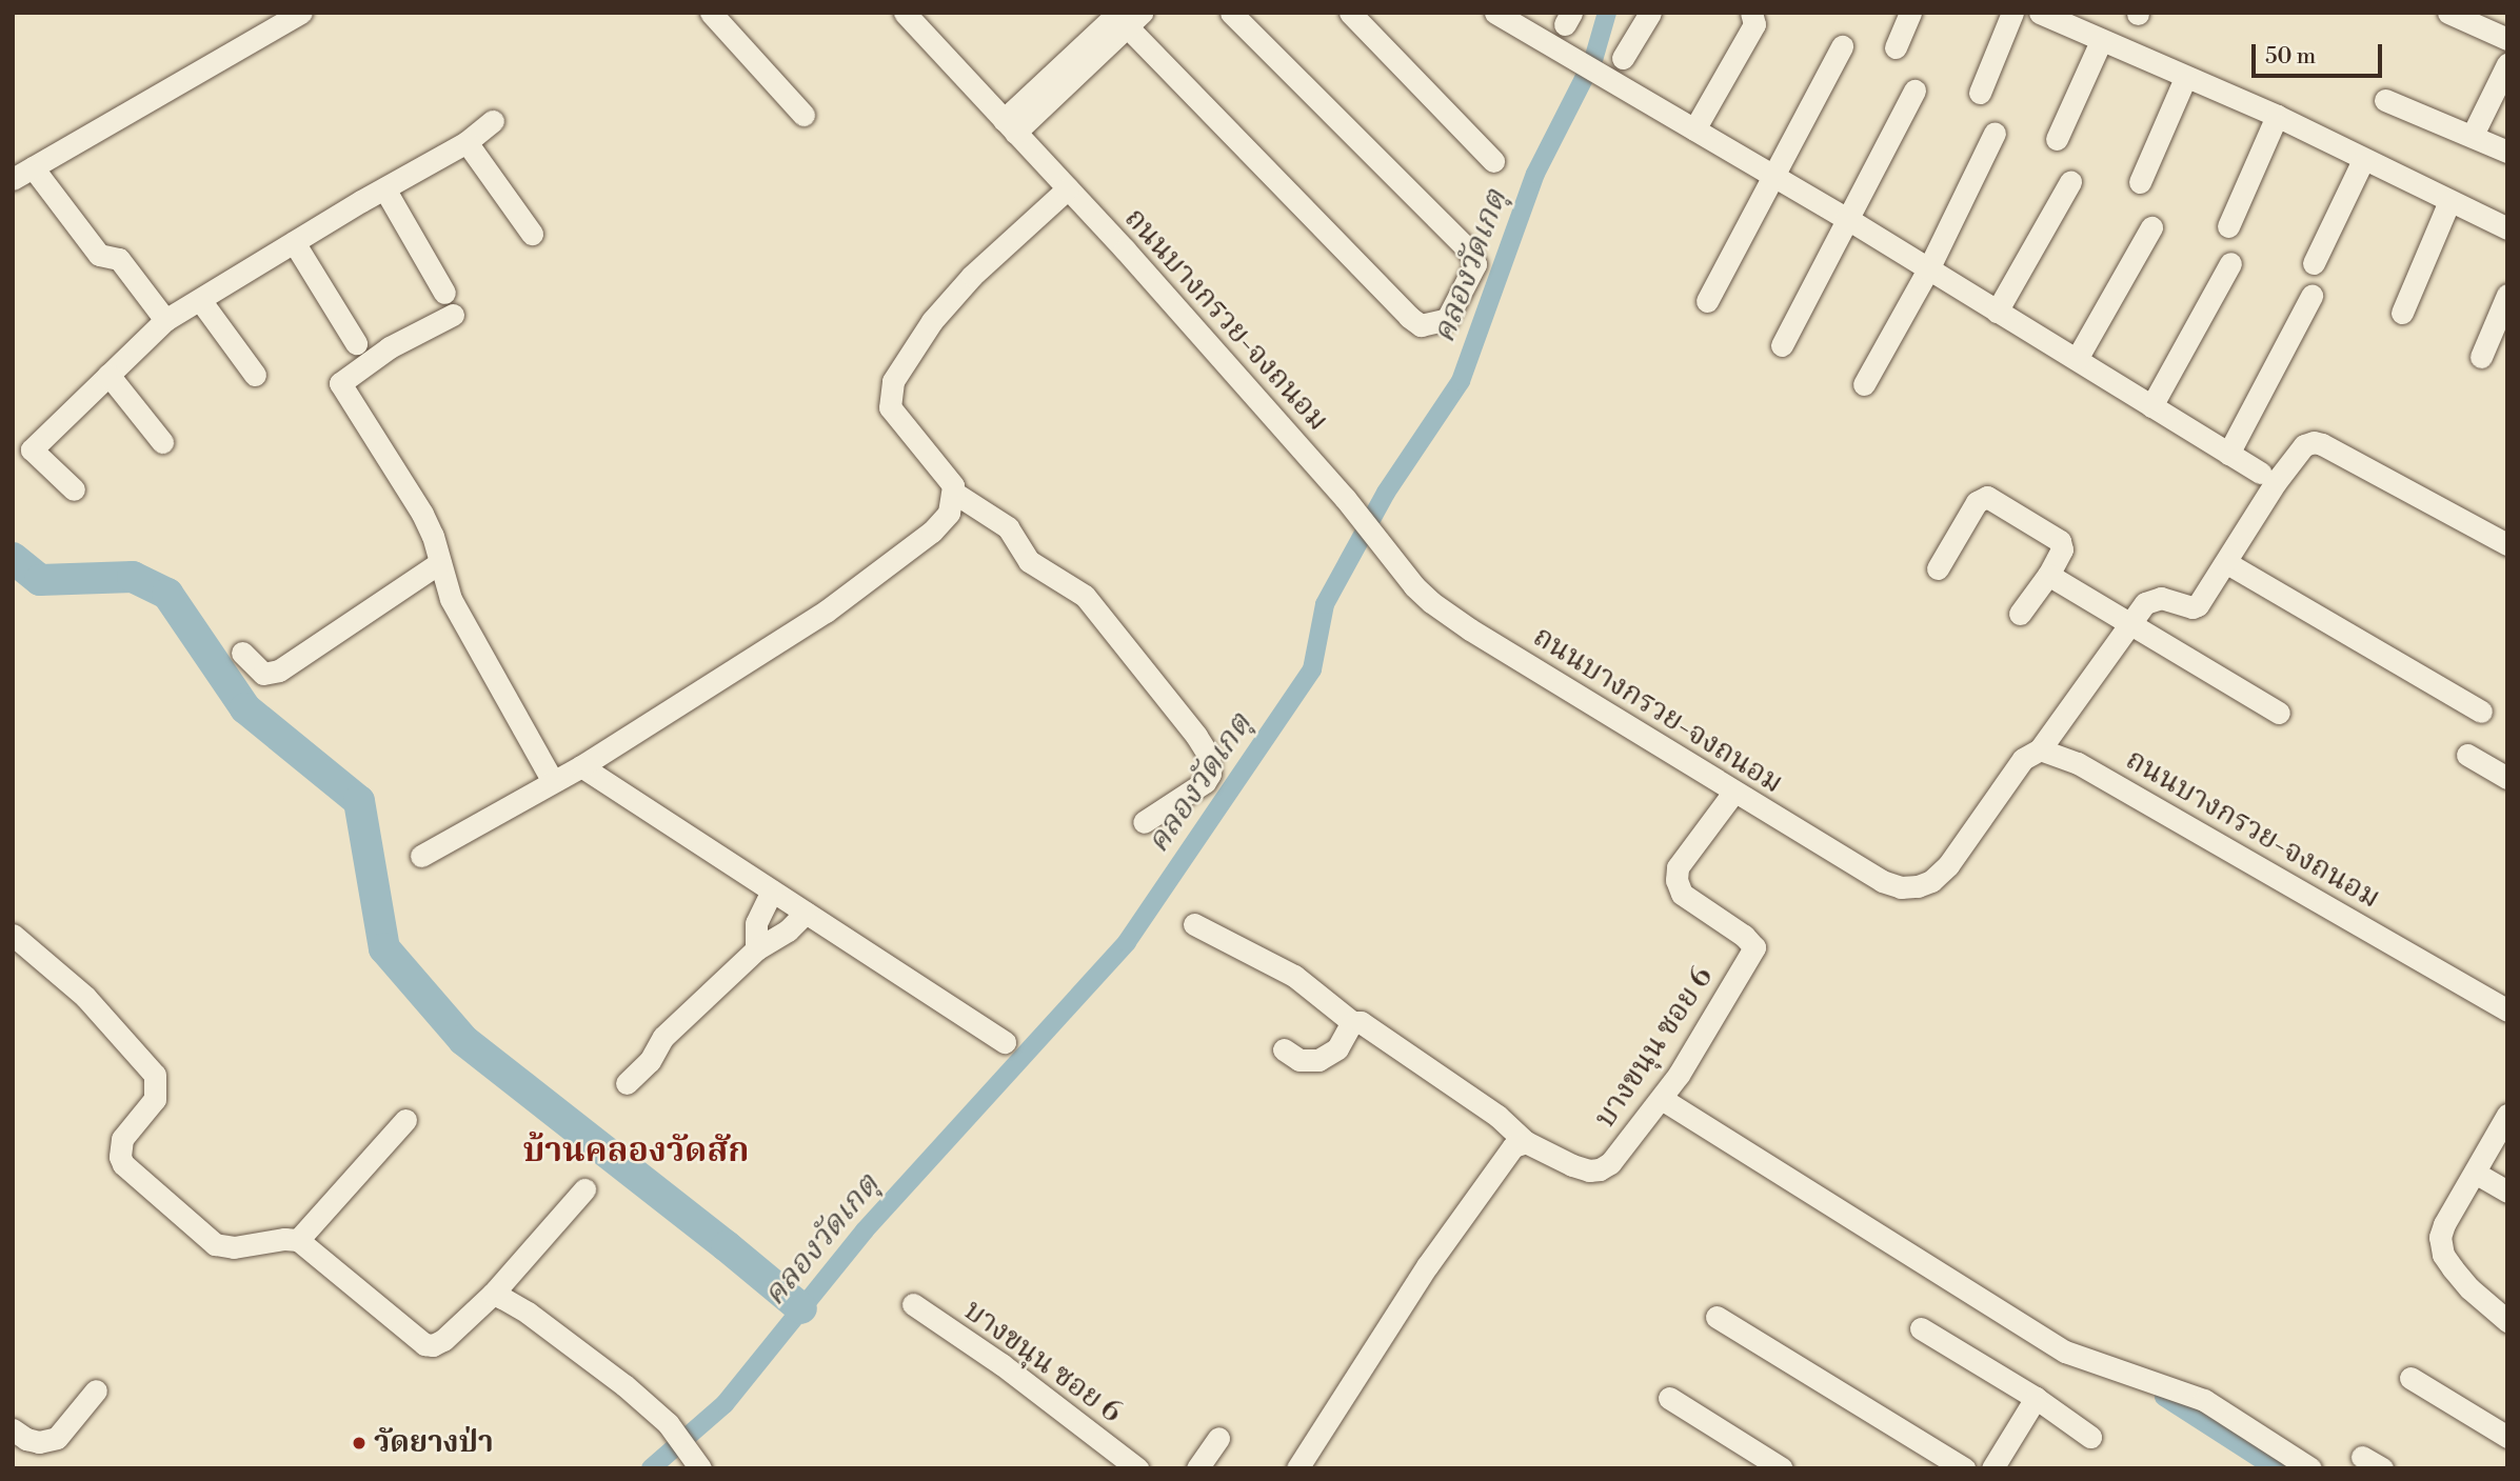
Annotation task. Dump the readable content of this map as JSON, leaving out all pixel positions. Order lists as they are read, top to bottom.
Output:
{
  "streets": {
    "street": ["ถนนบางกรวย-จงถนอม", "บางขนุน ซอย 6"]
  },
  "crossings": [
    ["ถนนบางกรวย-จงถนอม", "บางขนุน ซอย 6"]
  ],
  "districts": ["บ้านคลองวัดสัก"],
  "water": ["คลองวัดเกตุ"],
  "places": ["วัดยางป่า"],
  "scale_bar": "50 m"
}
